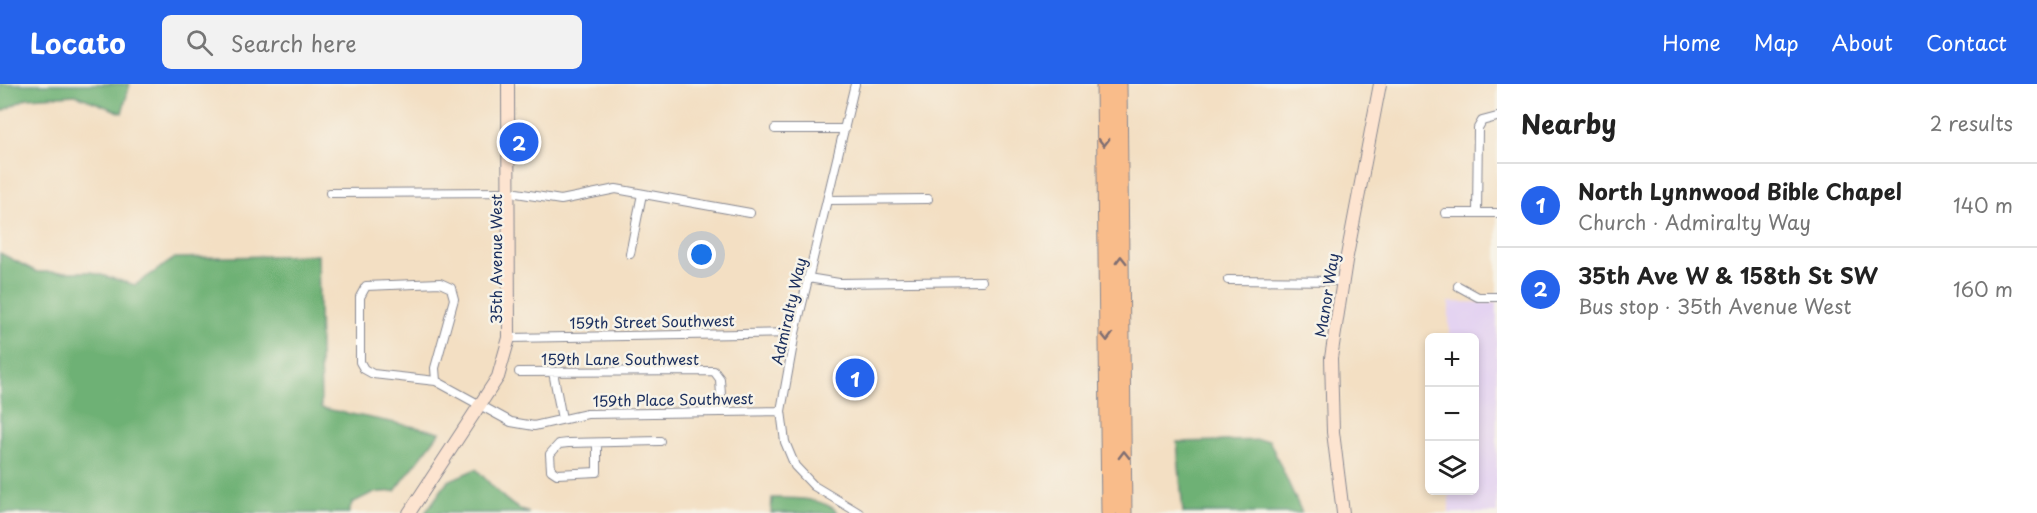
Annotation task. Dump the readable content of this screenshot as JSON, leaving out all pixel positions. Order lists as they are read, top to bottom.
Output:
{
  "streets": {
    "street": [
      "35th Avenue West",
      "Manor Way",
      "Admiralty Way",
      "159th Street Southwest",
      "159th Lane Southwest",
      "159th Place Southwest"
    ]
  },
  "crossings": [
    ["35th Avenue West", "159th Street Southwest"],
    ["35th Avenue West", "159th Place Southwest"],
    ["Admiralty Way", "159th Street Southwest"],
    ["Admiralty Way", "159th Place Southwest"],
    ["159th Lane Southwest", "159th Place Southwest"]
  ],
  "page": {
    "header": "Locato",
    "search": "Search here",
    "nav": [
      "Home",
      "Map",
      "About",
      "Contact"
    ],
    "heading": ["Nearby", "2 results"],
    "pins": ["2", "1"],
    "list": [
      {
        "mark": "1",
        "name": "North Lynnwood Bible Chapel",
        "note": "Church · Admiralty Way",
        "value": "140 m"
      },
      {
        "mark": "2",
        "name": "35th Ave W & 158th St SW",
        "note": "Bus stop · 35th Avenue West",
        "value": "160 m"
      }
    ],
    "map_buttons": ["+", "−"]
  }
}
